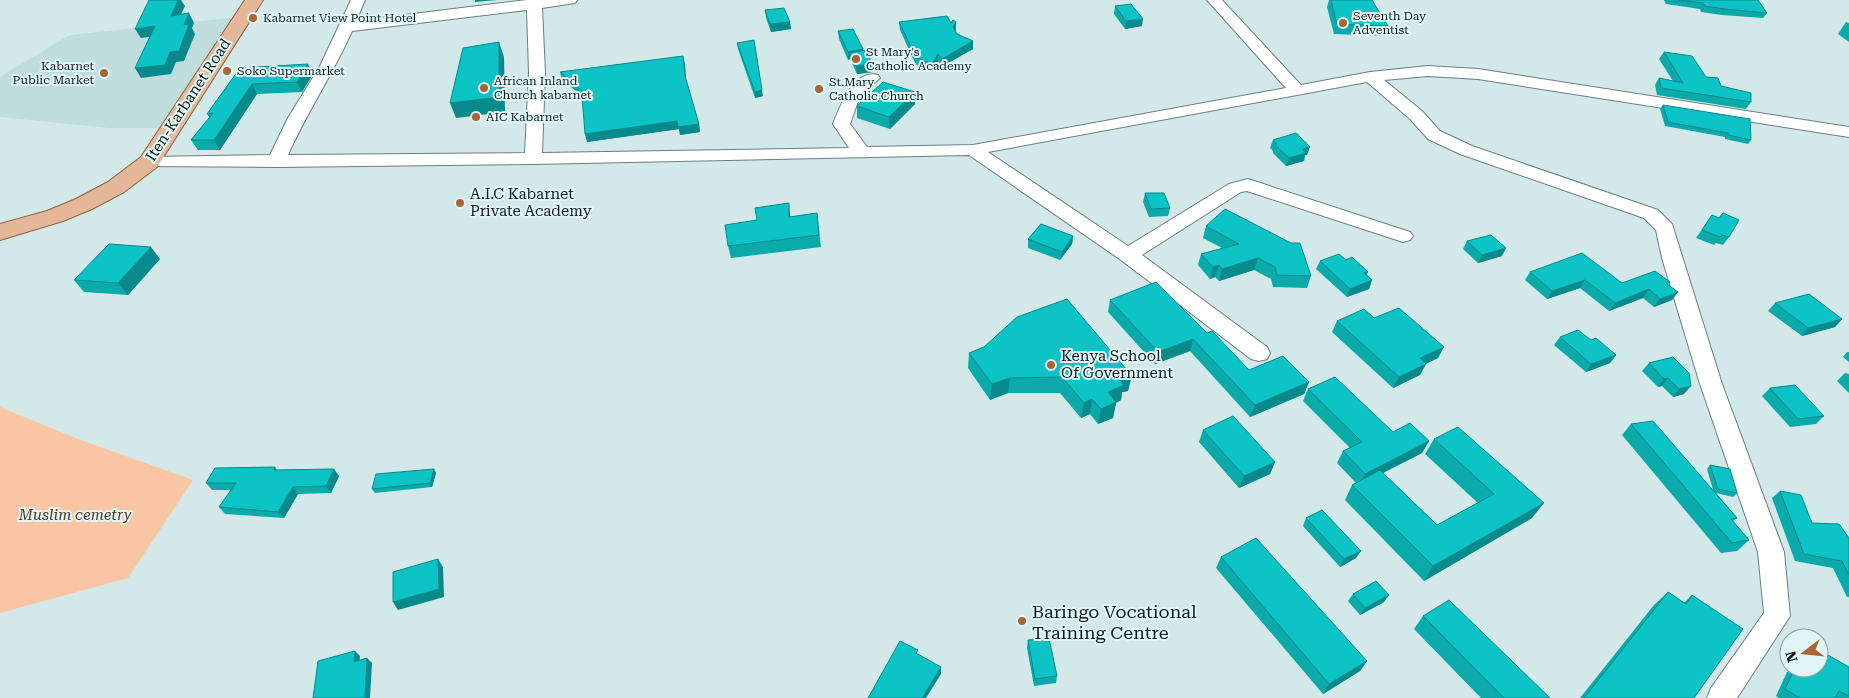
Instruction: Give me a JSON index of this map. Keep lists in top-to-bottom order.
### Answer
{
  "streets": {
    "main road": ["Iten-Karbanet Road"]
  },
  "parks": ["Muslim cemetry"],
  "places": [
    "Kabarnet View Point Hotel",
    "Seventh Day Adventist",
    "St Mary's Catholic Academy",
    "Soko Supermarket",
    "Kabarnet Public Market",
    "African Inland Church kabarnet",
    "St.Mary Catholic Church",
    "AIC Kabarnet",
    "A.I.C Kabarnet Private Academy",
    "Kenya School Of Government",
    "Baringo Vocational Training Centre"
  ],
  "north": "left"
}
